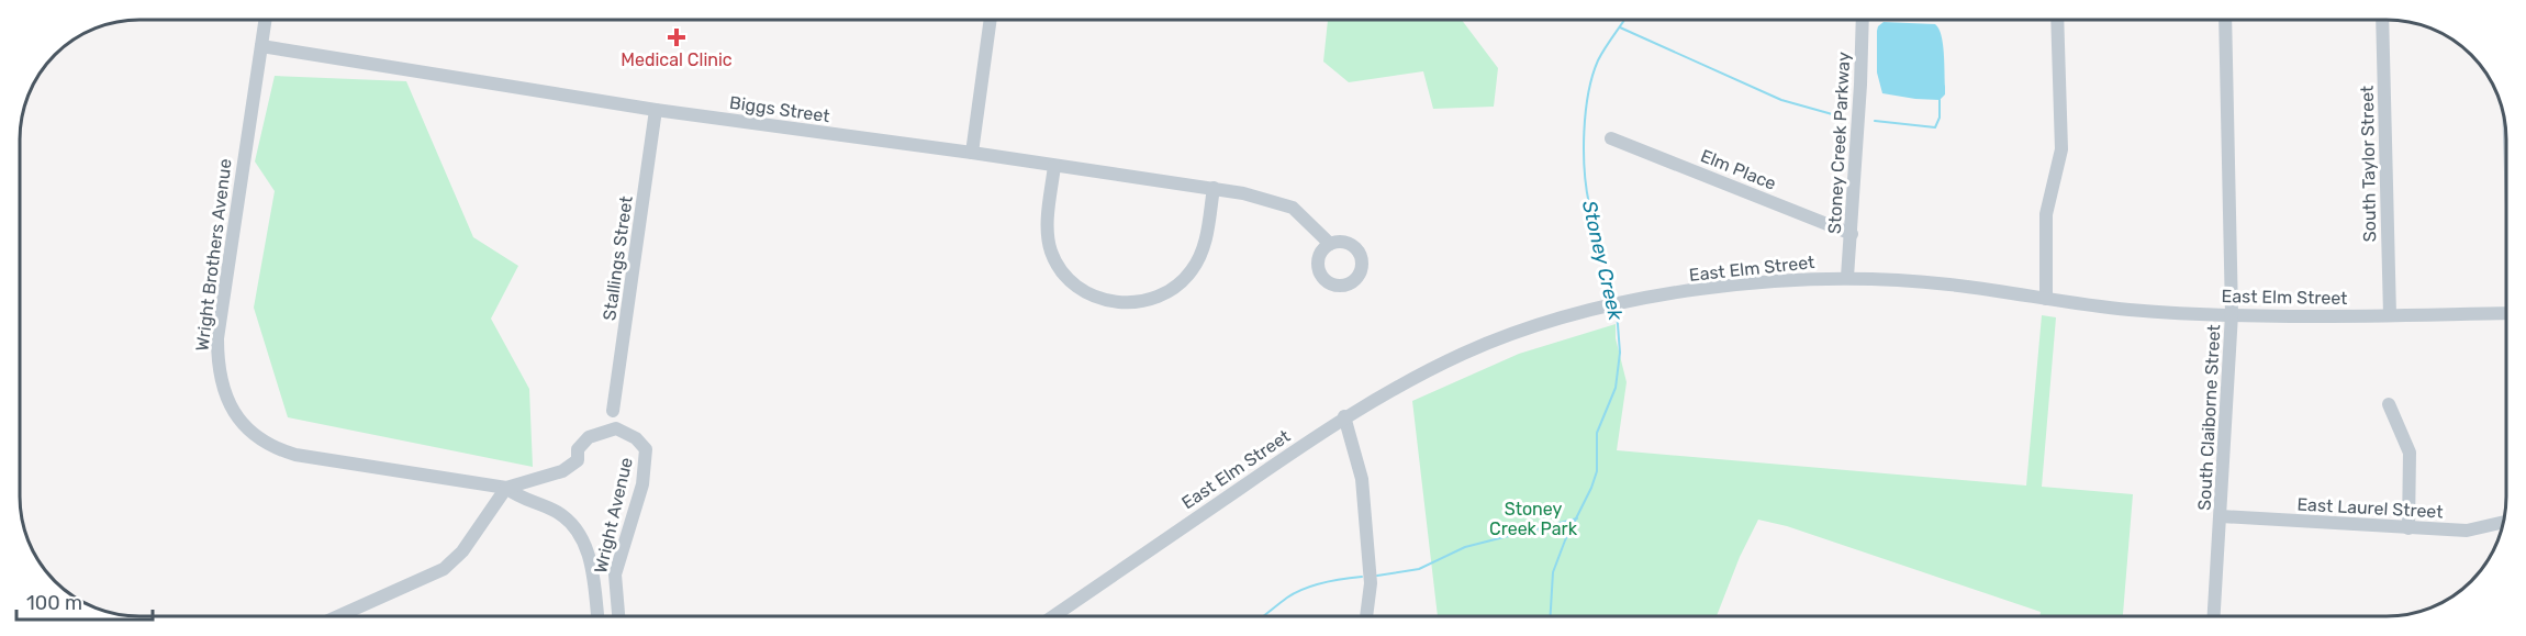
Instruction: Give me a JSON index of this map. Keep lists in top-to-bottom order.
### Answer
{
  "streets": {
    "street": [
      "Biggs Street",
      "Stoney Creek Parkway",
      "South Taylor Street",
      "Elm Place",
      "Wright Brothers Avenue",
      "Stallings Street",
      "East Elm Street",
      "South Claiborne Street",
      "East Laurel Street",
      "Wright Avenue"
    ]
  },
  "crossings": [
    ["Biggs Street", "Wright Brothers Avenue"],
    ["Biggs Street", "Stallings Street"],
    ["Stoney Creek Parkway", "Elm Place"],
    ["Stoney Creek Parkway", "East Elm Street"],
    ["South Taylor Street", "East Elm Street"],
    ["Wright Brothers Avenue", "Wright Avenue"],
    ["East Elm Street", "South Claiborne Street"],
    ["South Claiborne Street", "East Laurel Street"]
  ],
  "water": ["Stoney Creek"],
  "parks": ["Stoney Creek Park"],
  "places": {
    "health": ["Medical Clinic"]
  },
  "scale_bar": "100 m"
}
